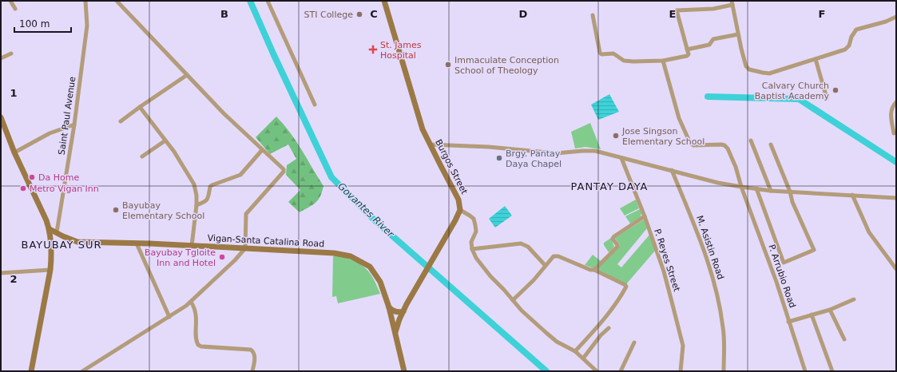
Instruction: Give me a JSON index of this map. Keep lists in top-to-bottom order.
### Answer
{
  "streets": {
    "main road": ["Burgos Street", "Vigan-Santa Catalina Road"],
    "street": [
      "Saint Paul Avenue",
      "M. Asistin Road",
      "P. Reyes Street",
      "P. Arrubio Road"
    ]
  },
  "crossings": [
    ["Saint Paul Avenue", "Vigan-Santa Catalina Road"]
  ],
  "districts": ["PANTAY DAYA", "BAYUBAY SUR"],
  "water": ["Govantes River"],
  "places": {
    "other": [
      "STI College",
      "Immaculate Conception School of Theology",
      "Calvary Church Baptist Academy",
      "Jose Singson Elementary School",
      "Brgy. Pantay Daya Chapel",
      "Da Home",
      "Metro Vigan Inn",
      "Bayubay Elementary School",
      "Bayubay Tgloite Inn and Hotel"
    ],
    "health": ["St. James Hospital"]
  },
  "scale_bar": "100 m",
  "grid": {
    "columns": [
      "B",
      "C",
      "D",
      "E",
      "F"
    ],
    "rows": ["1", "2"]
  }
}
